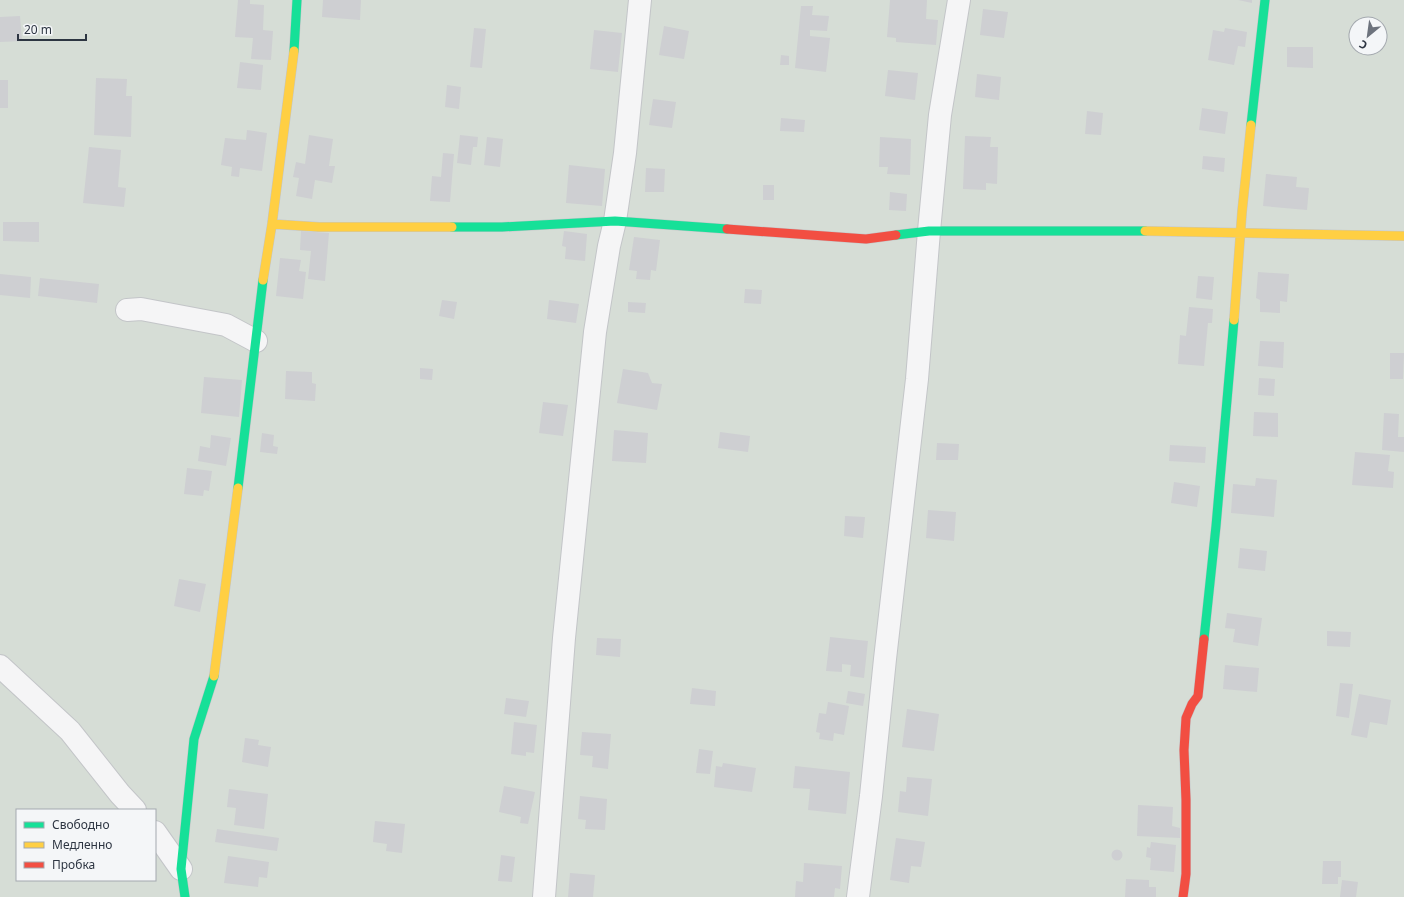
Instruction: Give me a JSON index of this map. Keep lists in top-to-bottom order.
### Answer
{
  "legend": ["Свободно", "Медленно", "Пробка"],
  "scale_bar": "20 m",
  "north": "bottom left"
}
